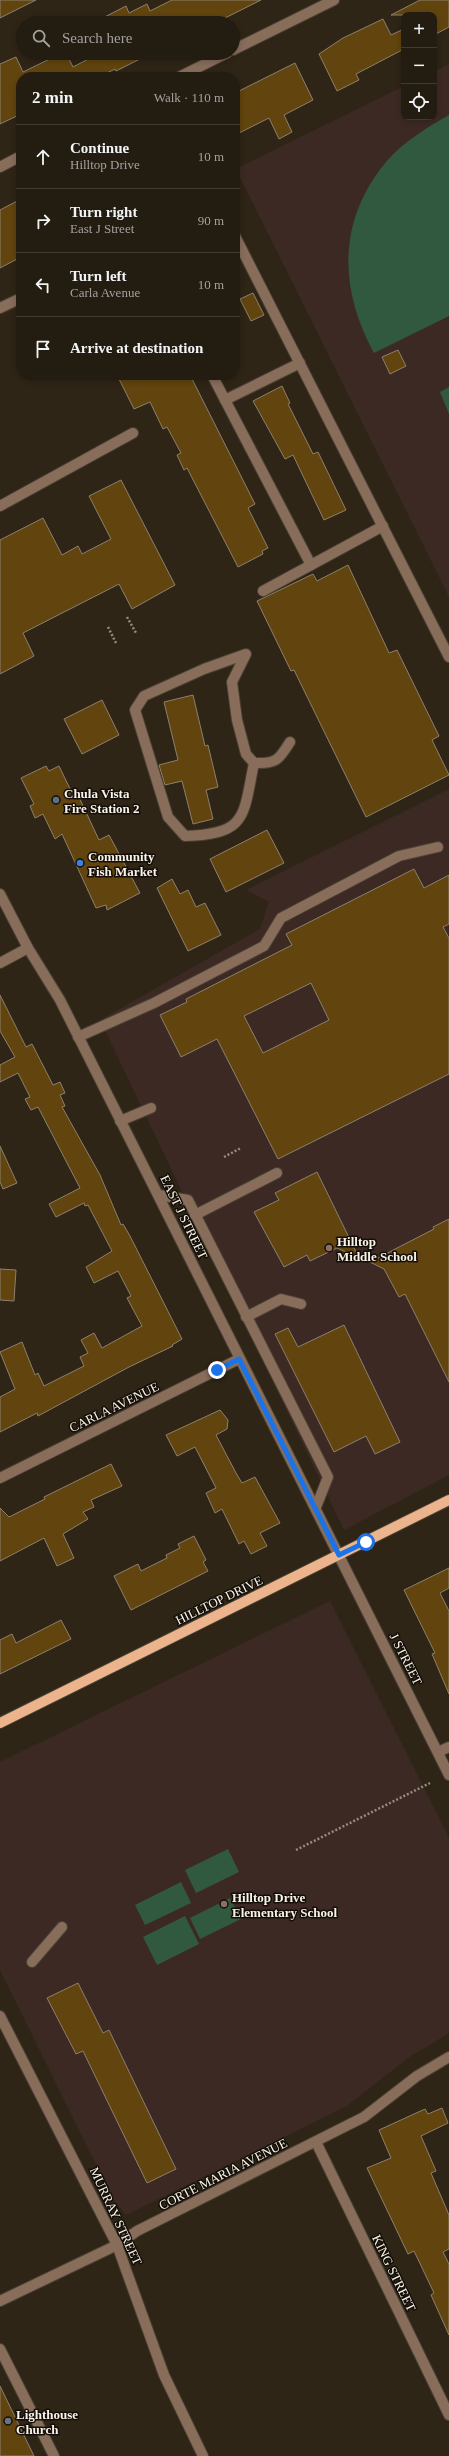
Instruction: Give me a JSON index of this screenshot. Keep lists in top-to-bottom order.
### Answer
{
  "streets": {
    "main road": ["HILLTOP DRIVE"],
    "street": [
      "EAST J STREET",
      "CARLA AVENUE",
      "J STREET",
      "CORTE MARIA AVENUE",
      "MURRAY STREET",
      "KING STREET"
    ]
  },
  "crossings": [
    ["EAST J STREET", "CARLA AVENUE"],
    ["EAST J STREET", "HILLTOP DRIVE"],
    ["EAST J STREET", "J STREET"],
    ["HILLTOP DRIVE", "J STREET"],
    ["CORTE MARIA AVENUE", "MURRAY STREET"],
    ["CORTE MARIA AVENUE", "KING STREET"]
  ],
  "places": [
    "Chula Vista Fire Station 2",
    "Community Fish Market",
    "Hilltop Middle School",
    "Hilltop Drive Elementary School",
    "Lighthouse Church"
  ],
  "page": {
    "map_buttons": ["+", "−"],
    "search": "Search here",
    "heading": ["2 min", "Walk · 110 m"],
    "list": [
      ["Continue", "Hilltop Drive", "10 m"],
      ["Turn right", "East J Street", "90 m"],
      ["Turn left", "Carla Avenue", "10 m"],
      "Arrive at destination"
    ]
  }
}
